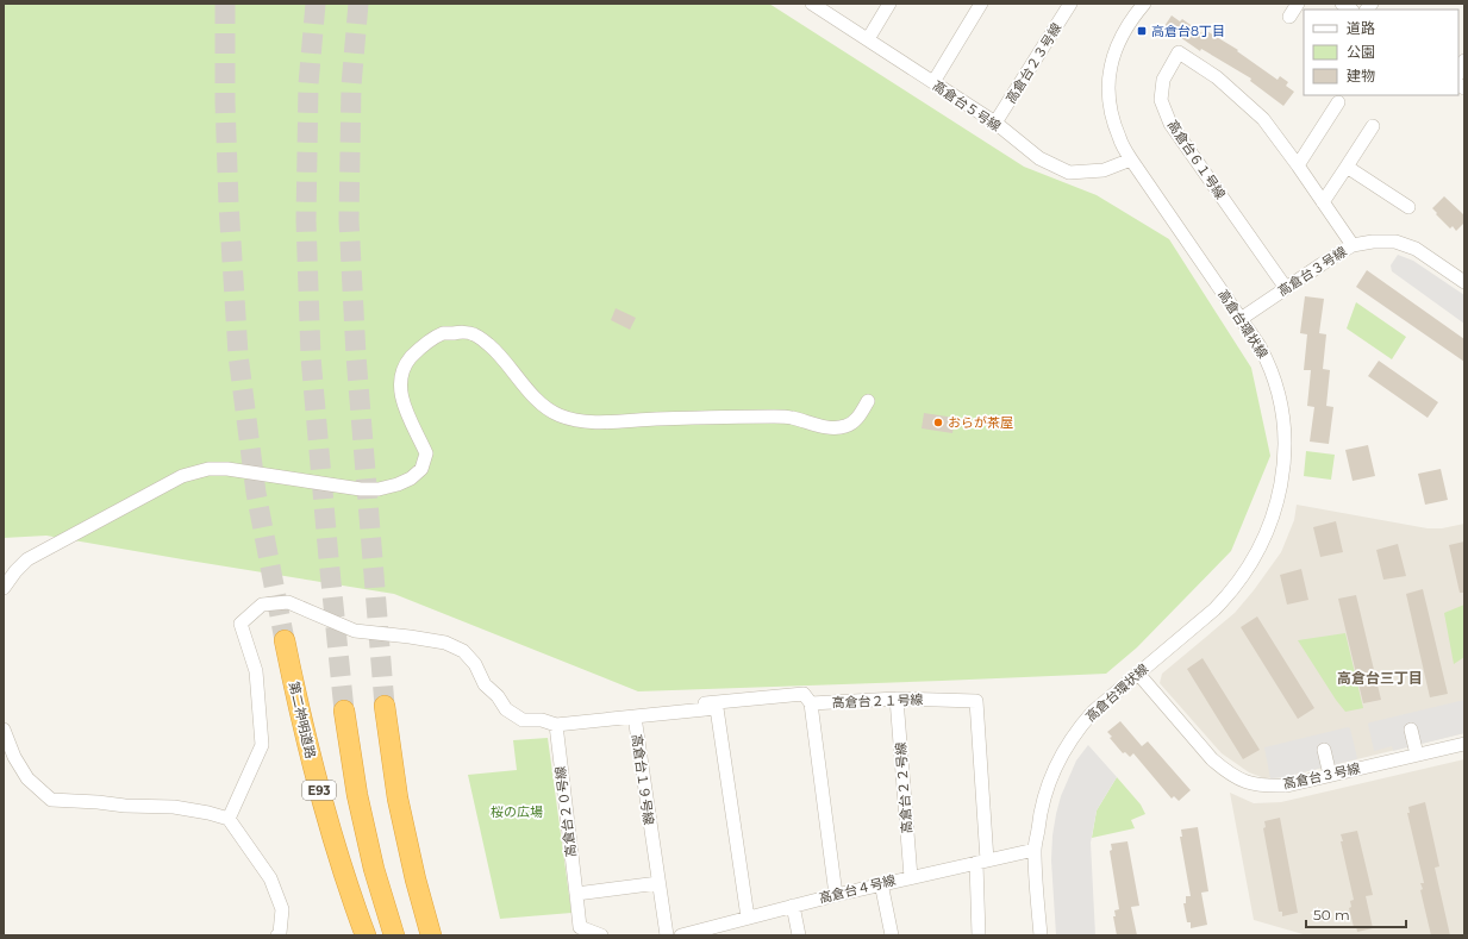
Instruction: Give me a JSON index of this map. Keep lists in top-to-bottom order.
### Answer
{
  "streets": {
    "highway": ["第二神明道路", "E93"],
    "street": [
      "高倉台２３号線",
      "高倉台５号線",
      "高倉台６１号線",
      "高倉台３号線",
      "高倉台環状線",
      "高倉台２１号線",
      "高倉台１９号線",
      "高倉台２２号線",
      "高倉台２０号線",
      "高倉台４号線"
    ]
  },
  "crossings": [
    ["高倉台２３号線", "高倉台５号線"],
    ["高倉台５号線", "高倉台環状線"],
    ["高倉台６１号線", "高倉台３号線"],
    ["高倉台３号線", "高倉台環状線"],
    ["高倉台環状線", "高倉台４号線"],
    ["高倉台２１号線", "高倉台２２号線"],
    ["高倉台２１号線", "高倉台４号線"],
    ["高倉台１９号線", "高倉台４号線"],
    ["高倉台２２号線", "高倉台４号線"]
  ],
  "districts": ["高倉台三丁目"],
  "parks": ["桜の広場"],
  "places": {
    "transit": ["高倉台8丁目"],
    "other": ["おらが茶屋"]
  },
  "legend": ["道路", "公園", "建物"],
  "scale_bar": "50 m"
}
